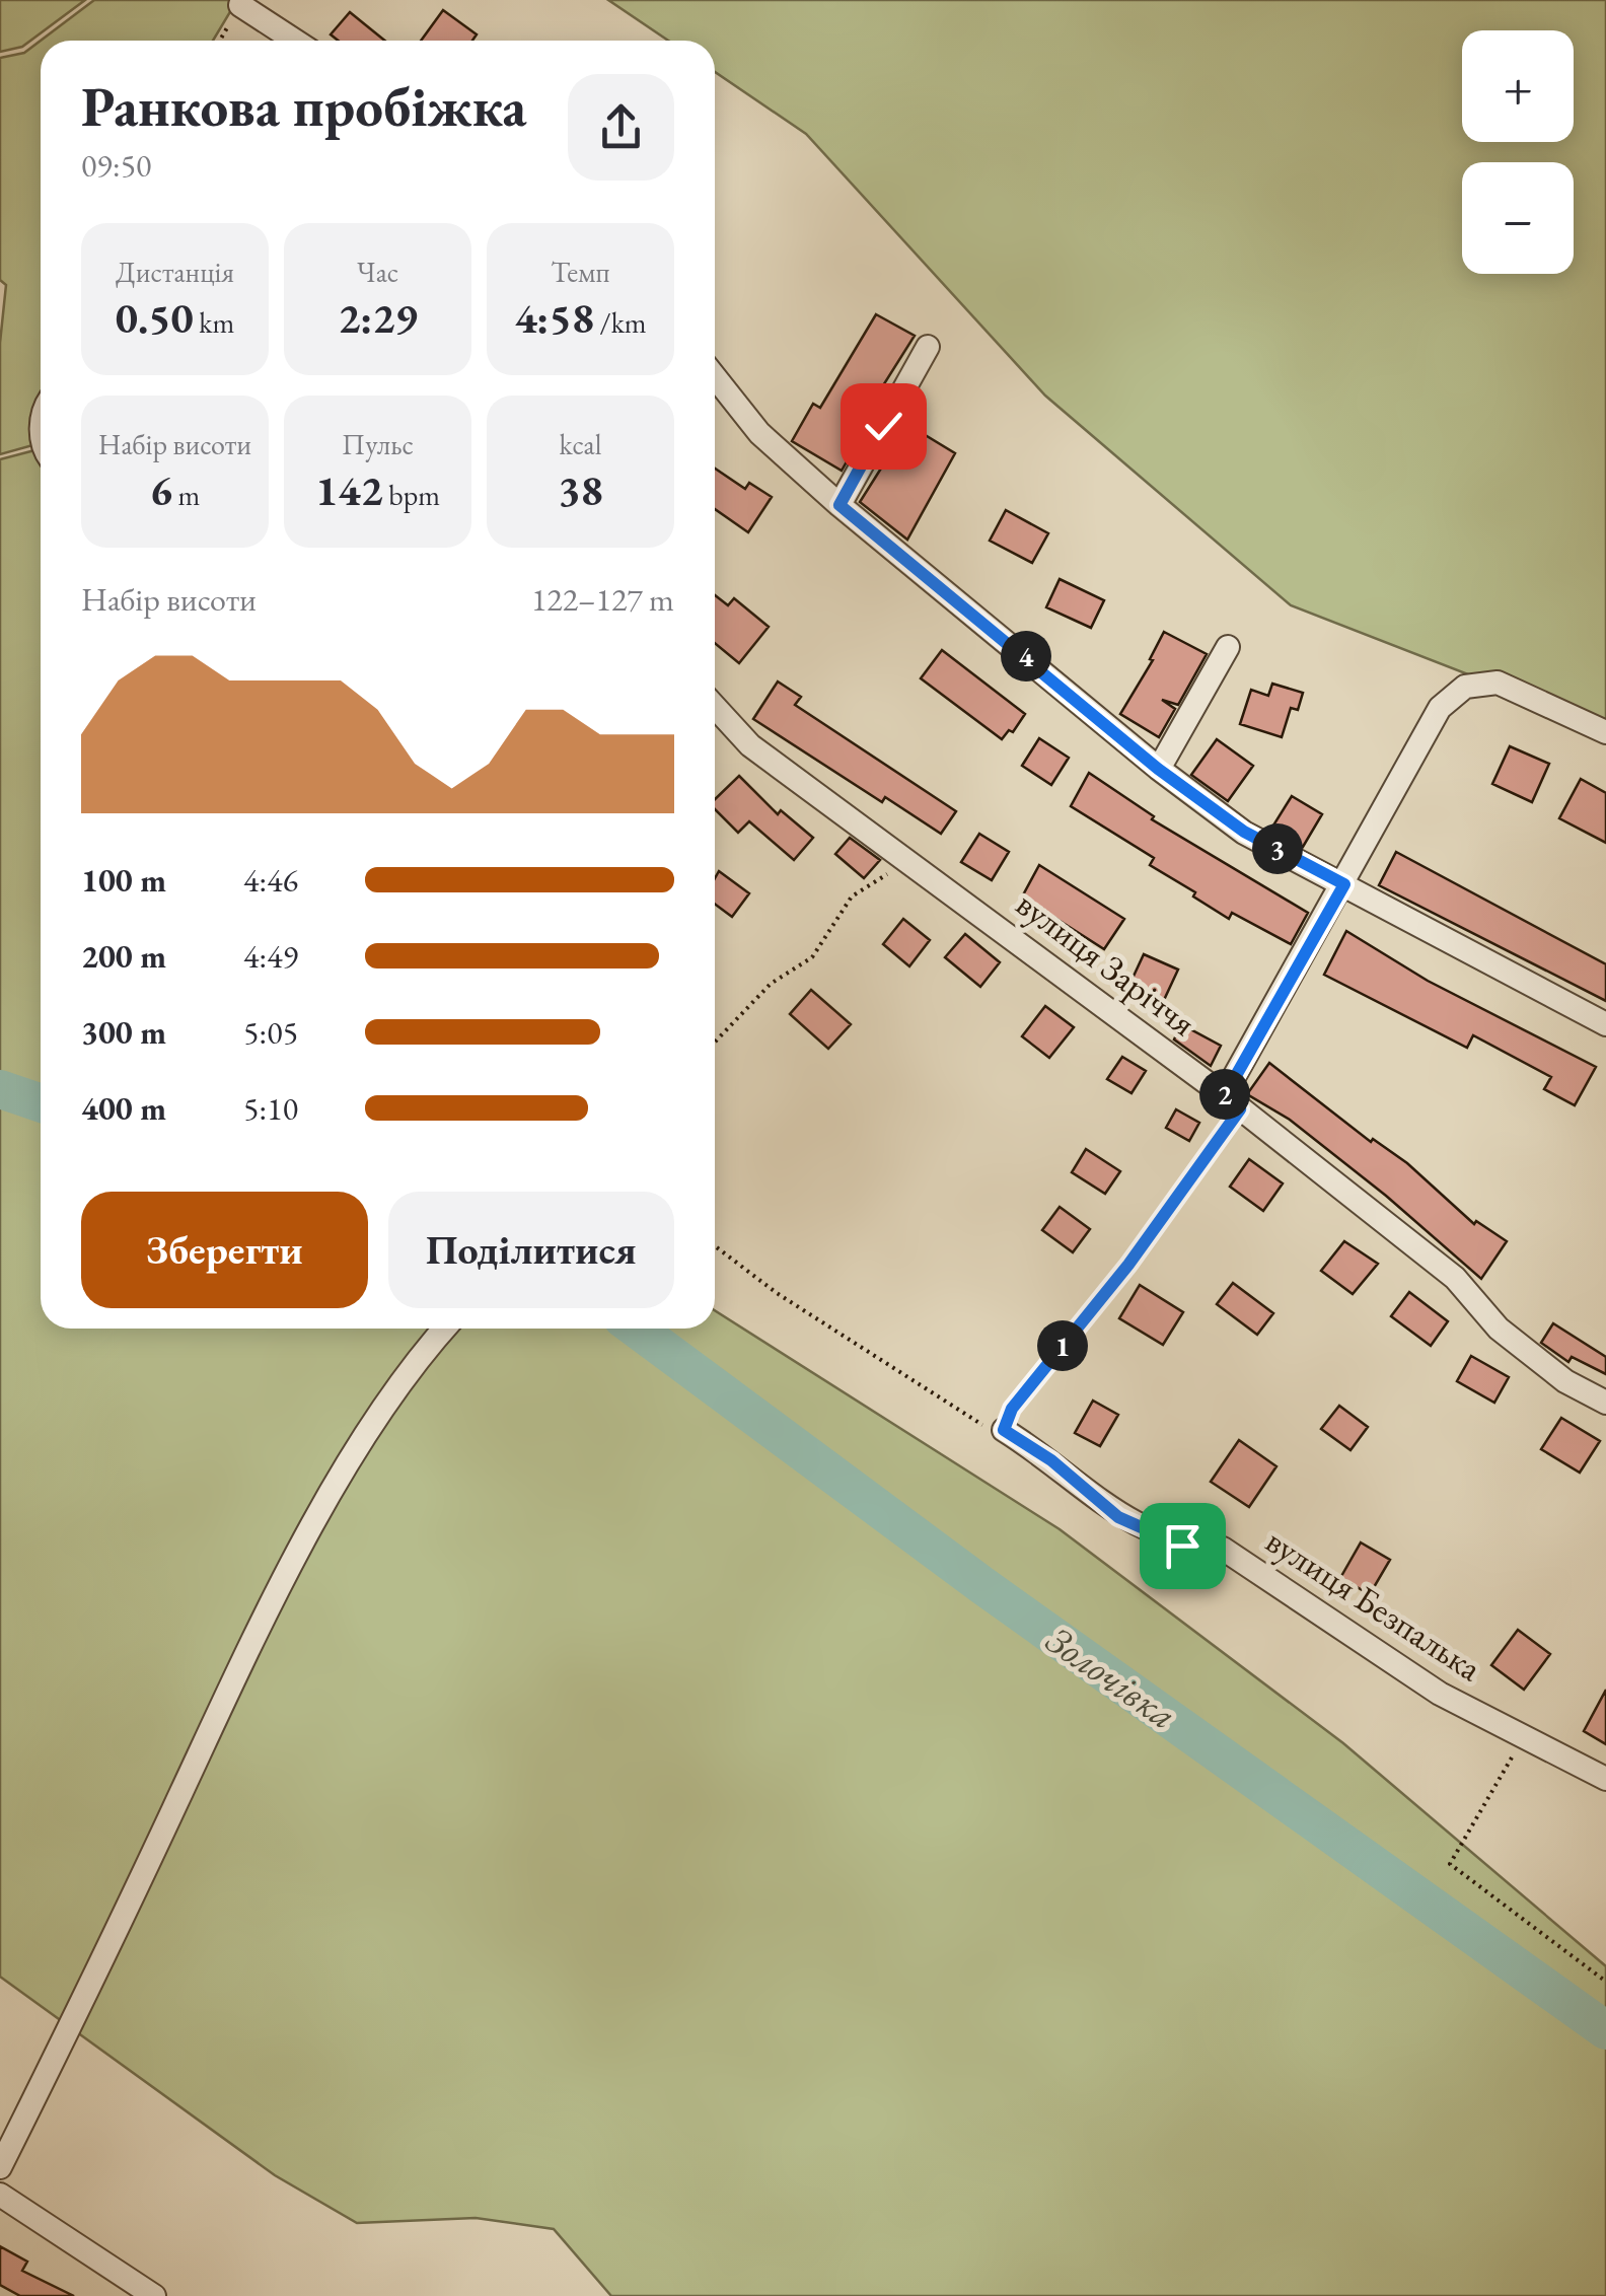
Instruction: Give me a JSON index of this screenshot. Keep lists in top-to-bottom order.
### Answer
{
  "streets": {
    "street": ["вулиця Заріччя", "вулиця Безпалька"]
  },
  "water": ["Золочівка"],
  "page": {
    "map_buttons": ["+", "−"],
    "heading": ["Ранкова пробіжка", "09:50"],
    "stats": [
      ["Дистанція", "0.50 km"],
      ["Час", "2:29"],
      ["Темп", "4:58 /km"],
      ["Набір висоти", "6 m"],
      ["Пульс", "142 bpm"],
      ["kcal", "38"]
    ],
    "chart": ["Набір висоти", "122–127 m"],
    "pins": [
      "4",
      "3",
      "2",
      "1"
    ],
    "list": [
      {
        "name": "100 m",
        "note": "4:46"
      },
      {
        "name": "200 m",
        "note": "4:49"
      },
      {
        "name": "300 m",
        "note": "5:05"
      },
      {
        "name": "400 m",
        "note": "5:10"
      }
    ],
    "buttons": ["Зберегти", "Поділитися"]
  }
}
